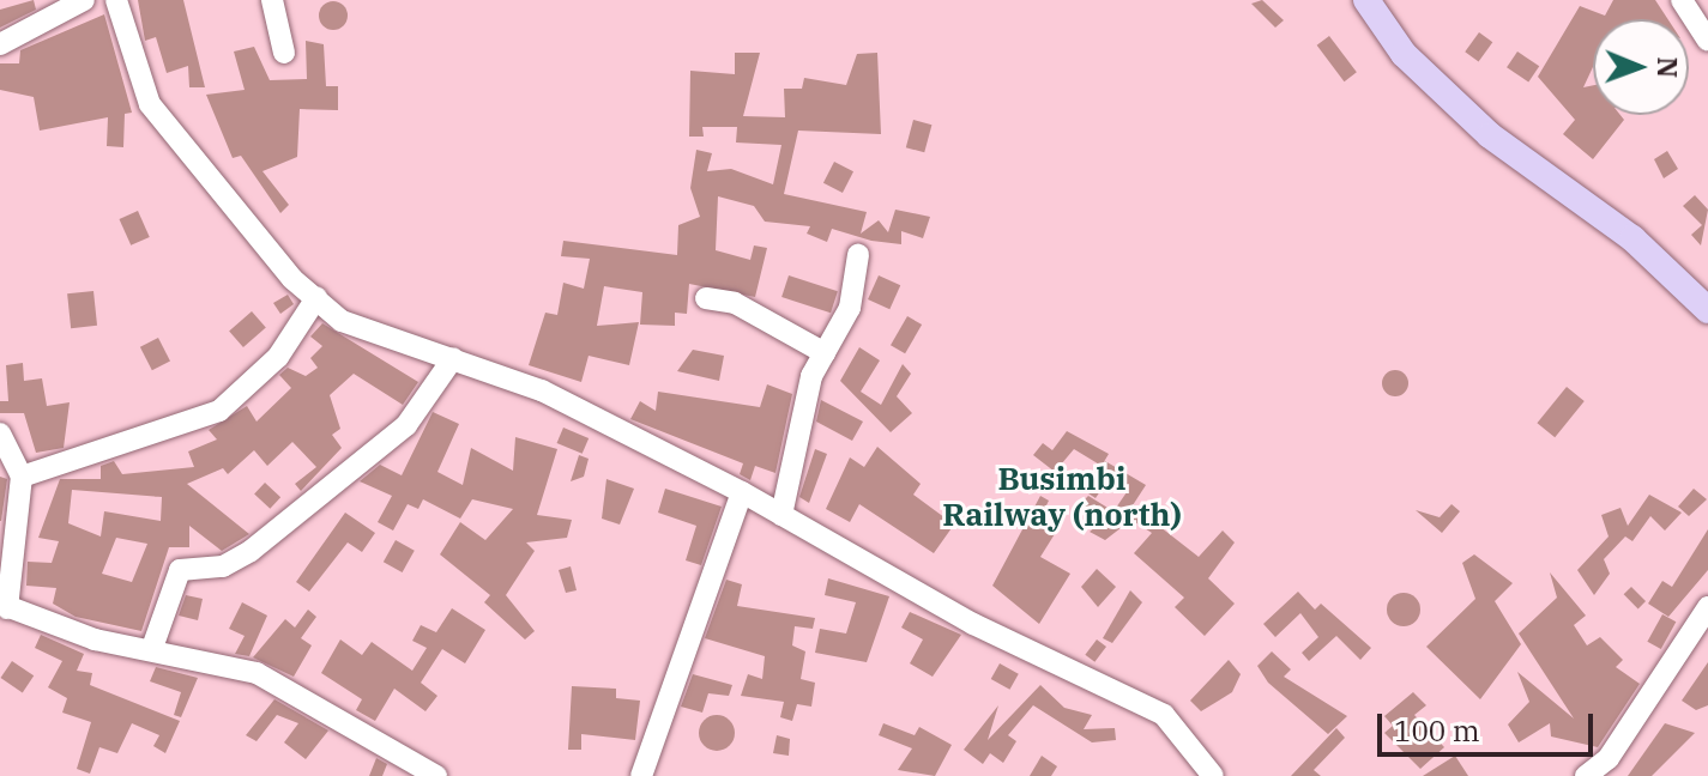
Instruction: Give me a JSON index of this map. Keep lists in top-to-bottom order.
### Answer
{
  "districts": ["Busimbi Railway (north)"],
  "scale_bar": "100 m",
  "north": "right"
}
